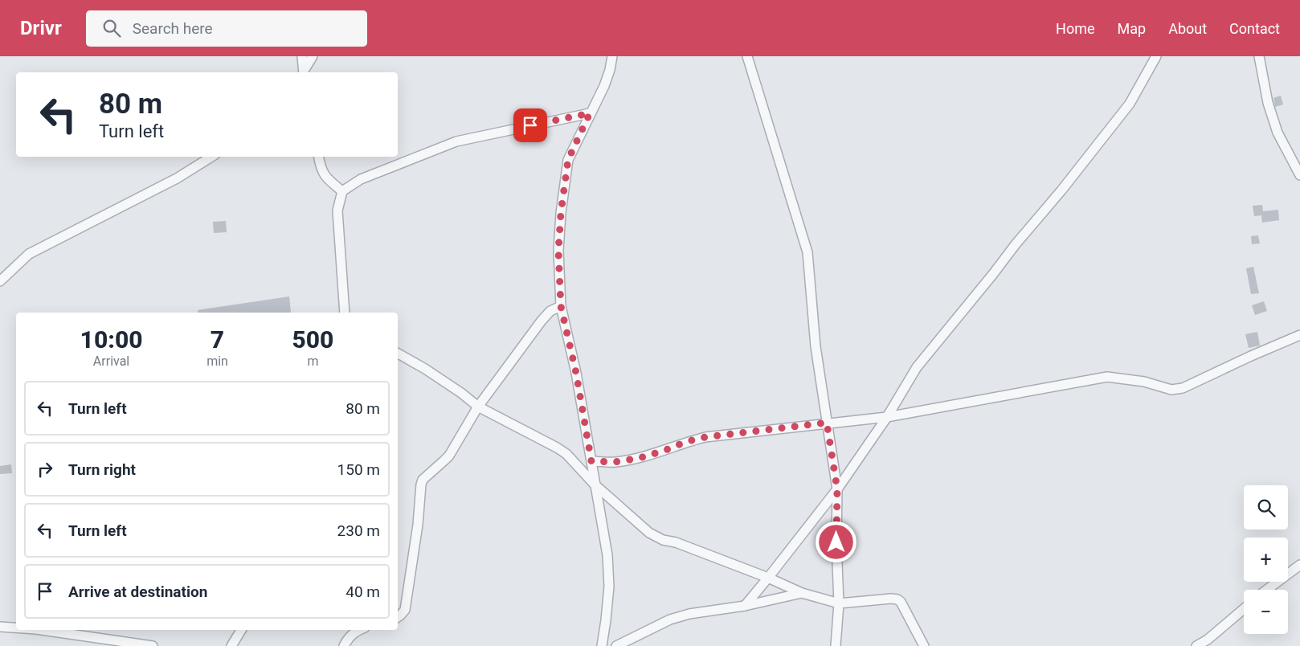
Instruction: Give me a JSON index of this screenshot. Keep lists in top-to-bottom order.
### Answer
{
  "page": {
    "header": "Drivr",
    "search": "Search here",
    "nav": [
      "Home",
      "Map",
      "About",
      "Contact"
    ],
    "turn": ["80 m", "Turn left"],
    "eta": [
      "10:00",
      "Arrival",
      "7",
      "min",
      "500",
      "m"
    ],
    "list": [
      {
        "name": "Turn left",
        "value": "80 m"
      },
      {
        "name": "Turn right",
        "value": "150 m"
      },
      {
        "name": "Turn left",
        "value": "230 m"
      },
      {
        "name": "Arrive at destination",
        "value": "40 m"
      }
    ],
    "map_buttons": ["+", "−"]
  }
}
